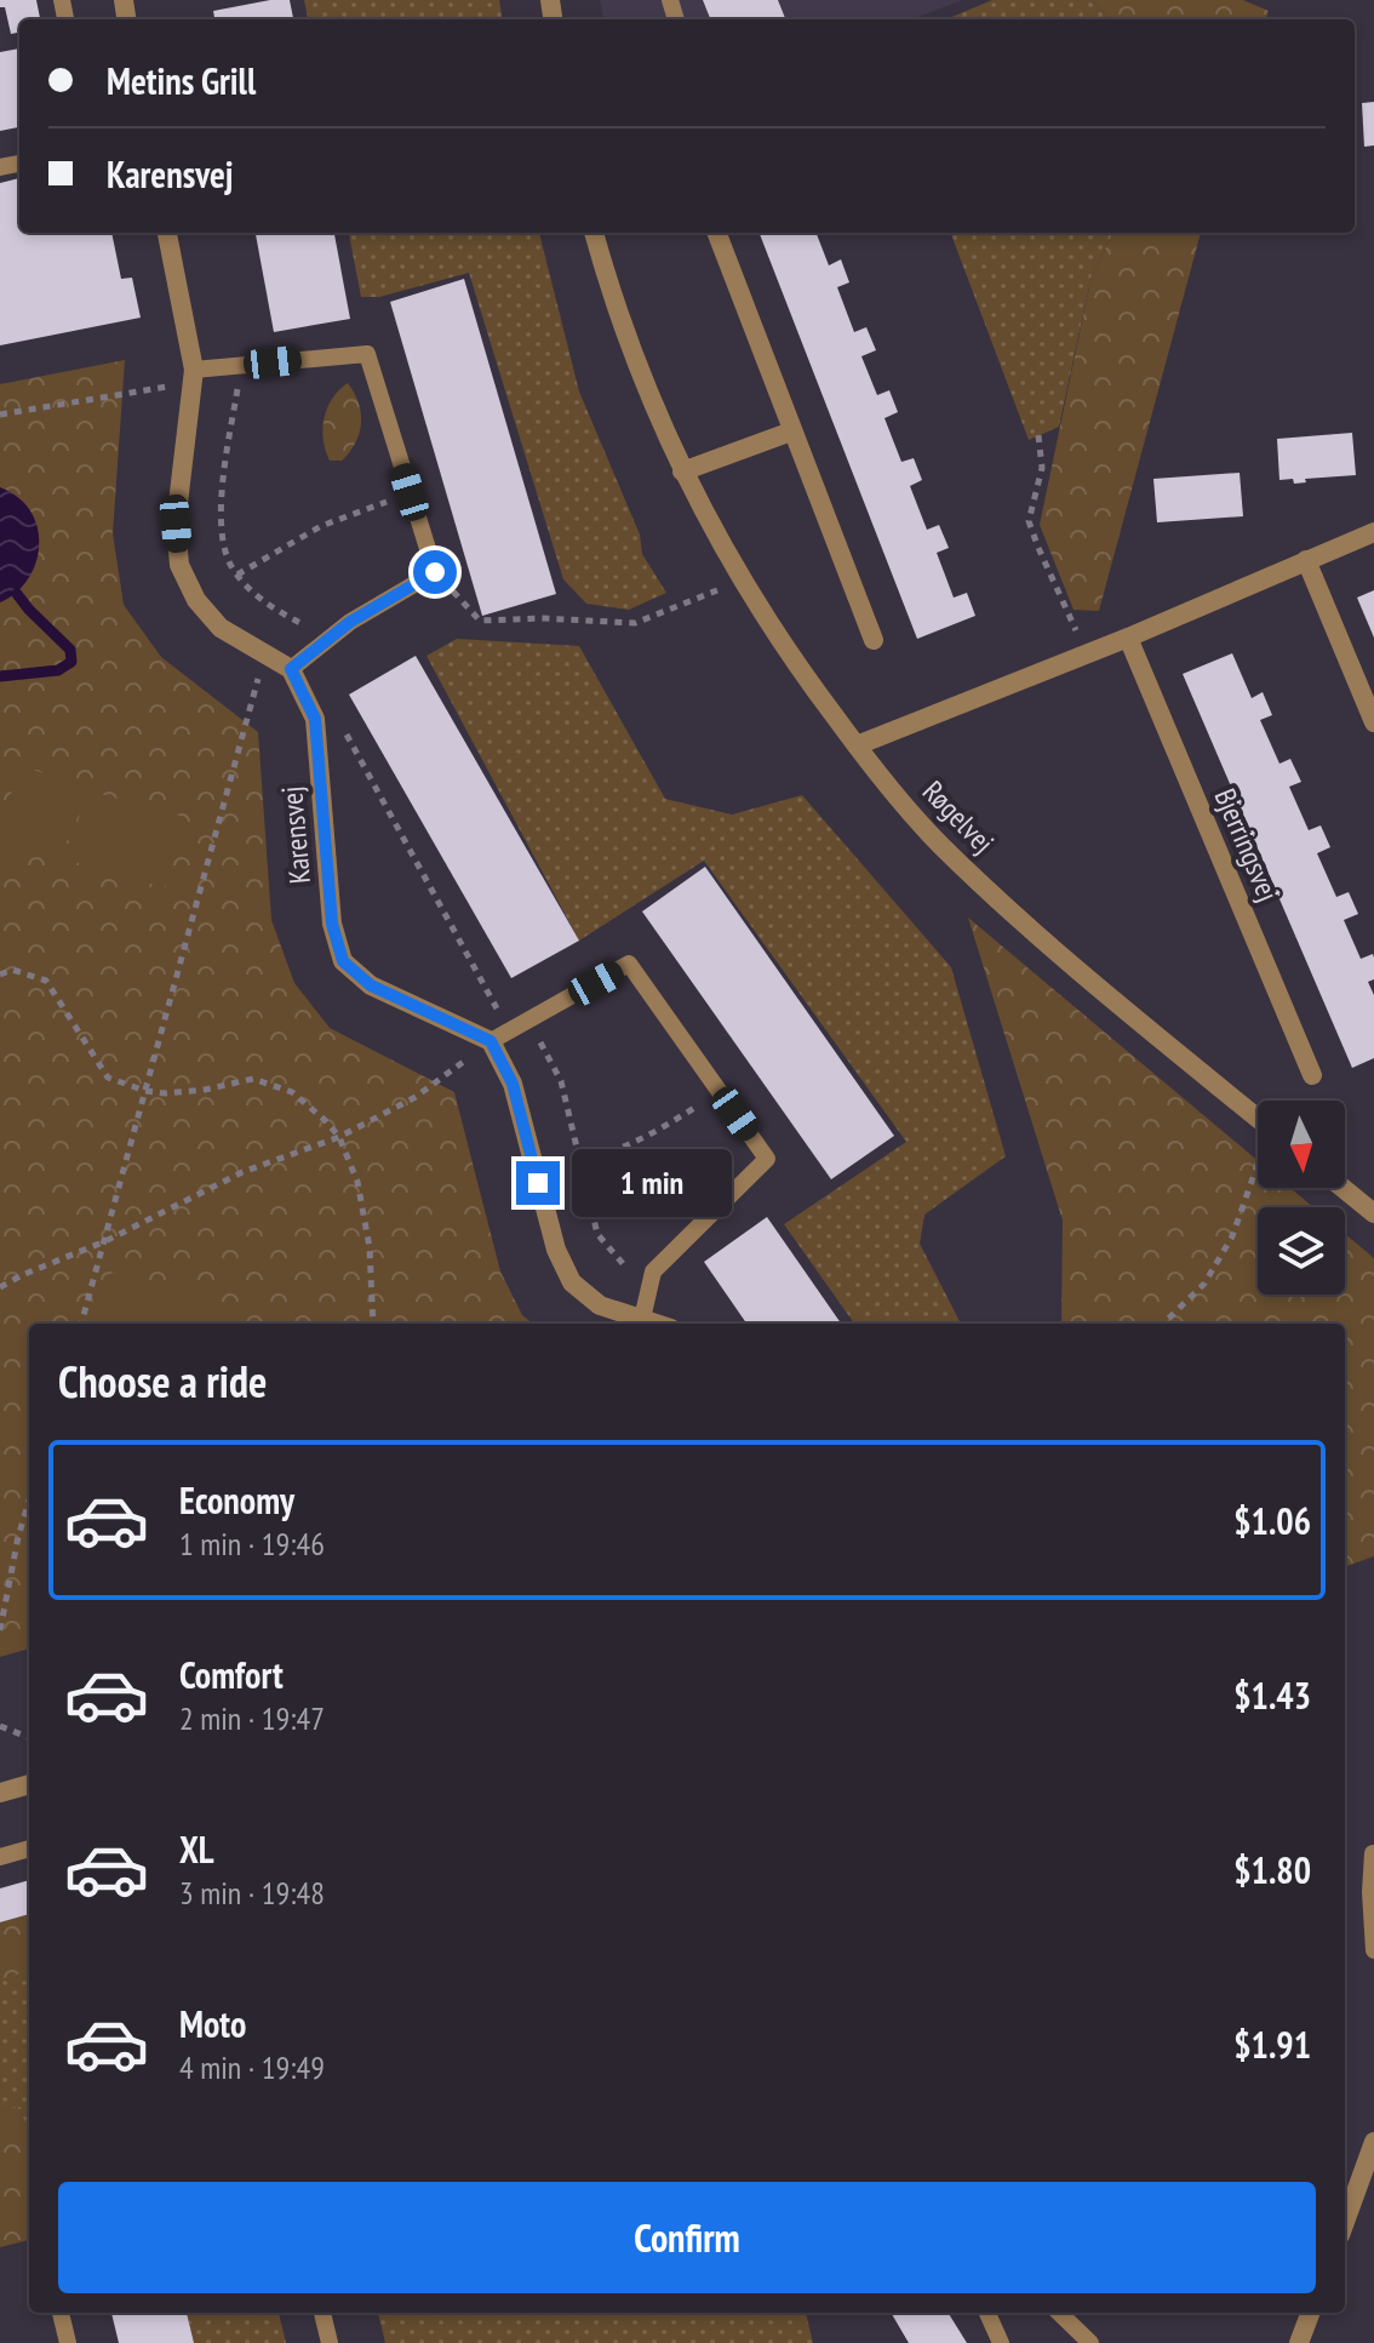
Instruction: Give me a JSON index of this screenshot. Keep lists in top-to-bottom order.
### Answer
{
  "streets": {
    "street": ["Røgelvej", "Karensvej", "Bjerringsvej"]
  },
  "north": "bottom",
  "page": {
    "banner": ["Metins Grill", "Karensvej"],
    "bubble": "1 min",
    "heading": "Choose a ride",
    "list": [
      {
        "name": "Economy",
        "note": "1 min · 19:46",
        "value": "$1.06"
      },
      {
        "name": "Comfort",
        "note": "2 min · 19:47",
        "value": "$1.43"
      },
      {
        "name": "XL",
        "note": "3 min · 19:48",
        "value": "$1.80"
      },
      {
        "name": "Moto",
        "note": "4 min · 19:49",
        "value": "$1.91"
      }
    ],
    "buttons": "Confirm"
  }
}
